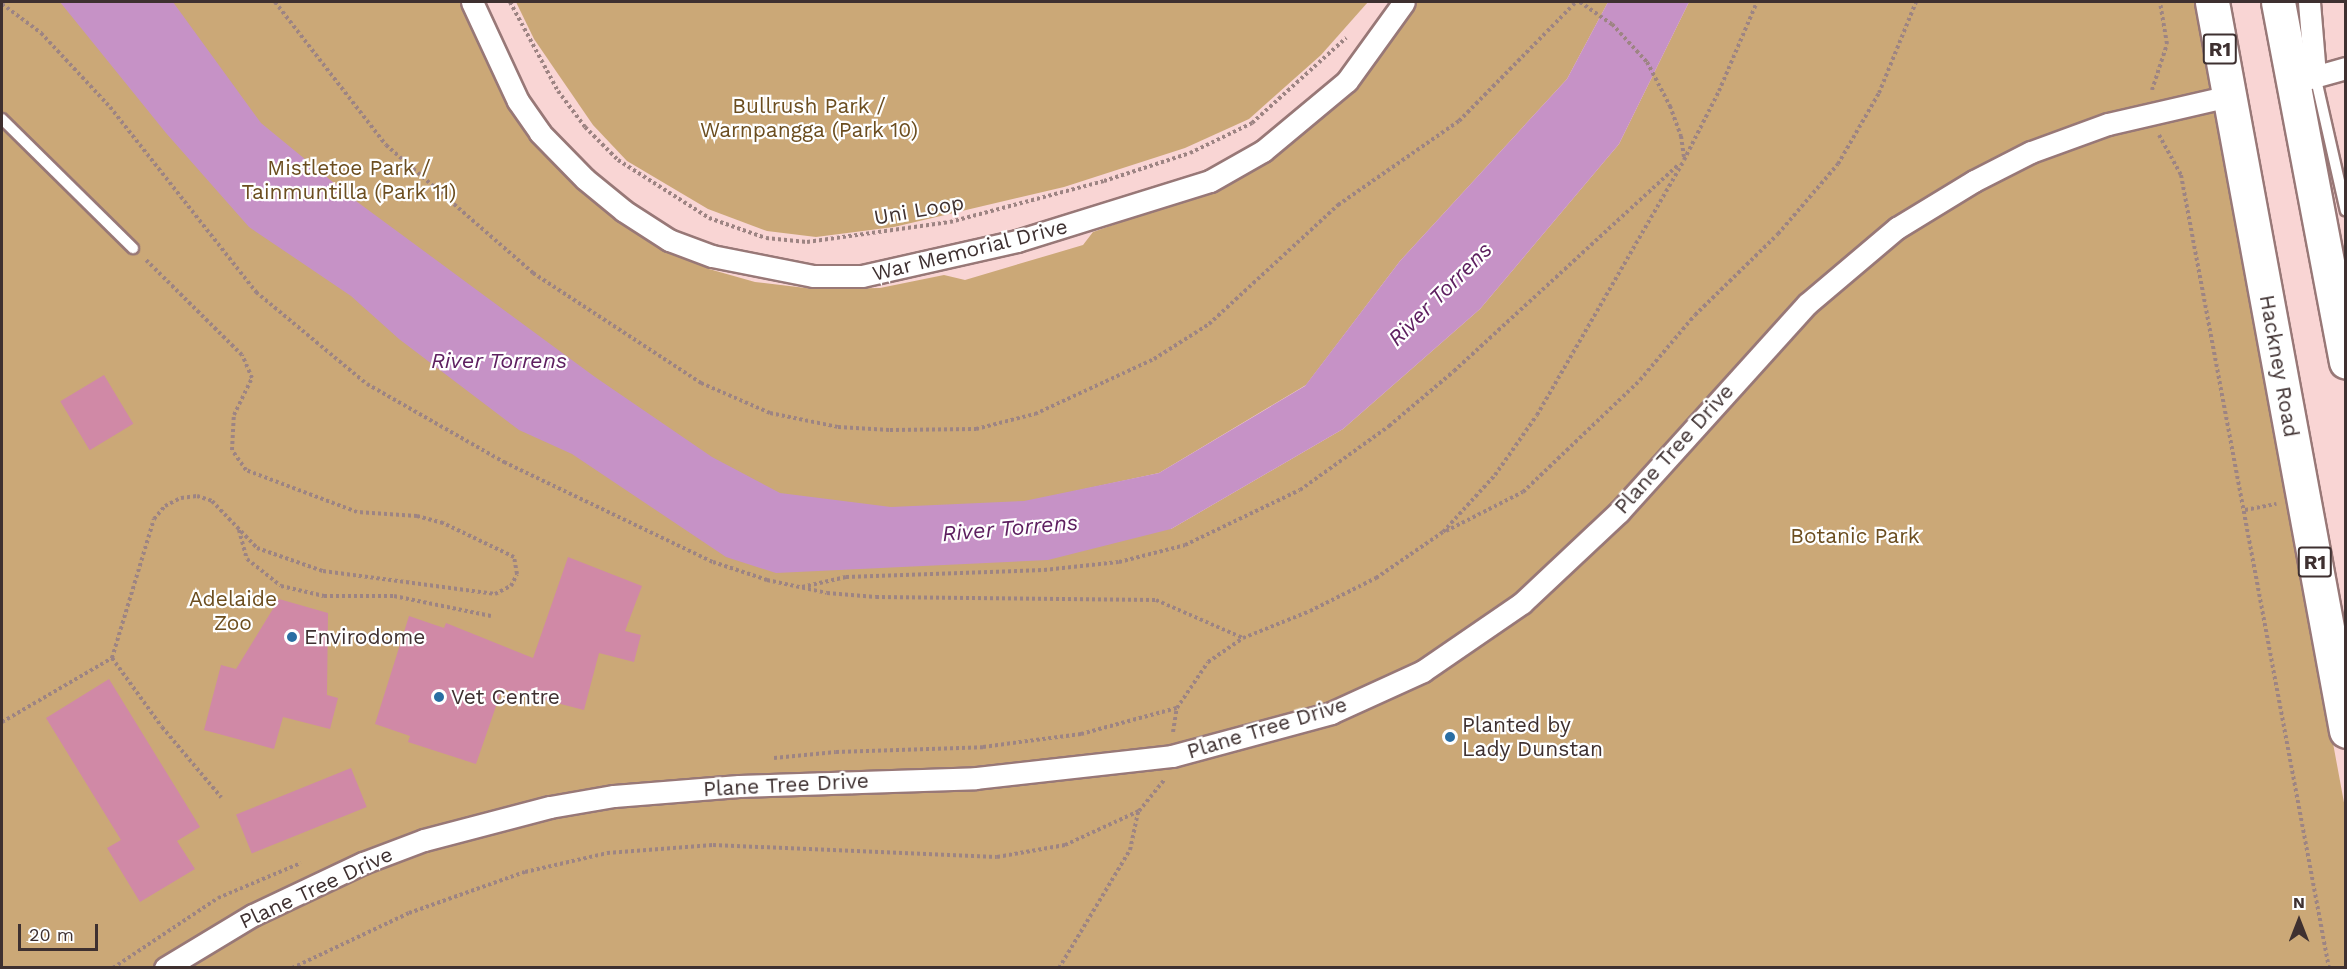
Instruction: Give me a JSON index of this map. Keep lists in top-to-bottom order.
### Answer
{
  "streets": {
    "highway": ["R1", "Hackney Road"],
    "street": ["War Memorial Drive", "Plane Tree Drive"],
    "path": ["Uni Loop"]
  },
  "crossings": [
    ["Hackney Road", "Plane Tree Drive"]
  ],
  "water": ["River Torrens"],
  "parks": [
    "Bullrush Park / Warnpangga (Park 10)",
    "Mistletoe Park / Tainmuntilla (Park 11)",
    "Botanic Park",
    "Adelaide Zoo"
  ],
  "places": ["Envirodome", "Vet Centre", "Planted by Lady Dunstan"],
  "scale_bar": "20 m",
  "north": "top"
}
